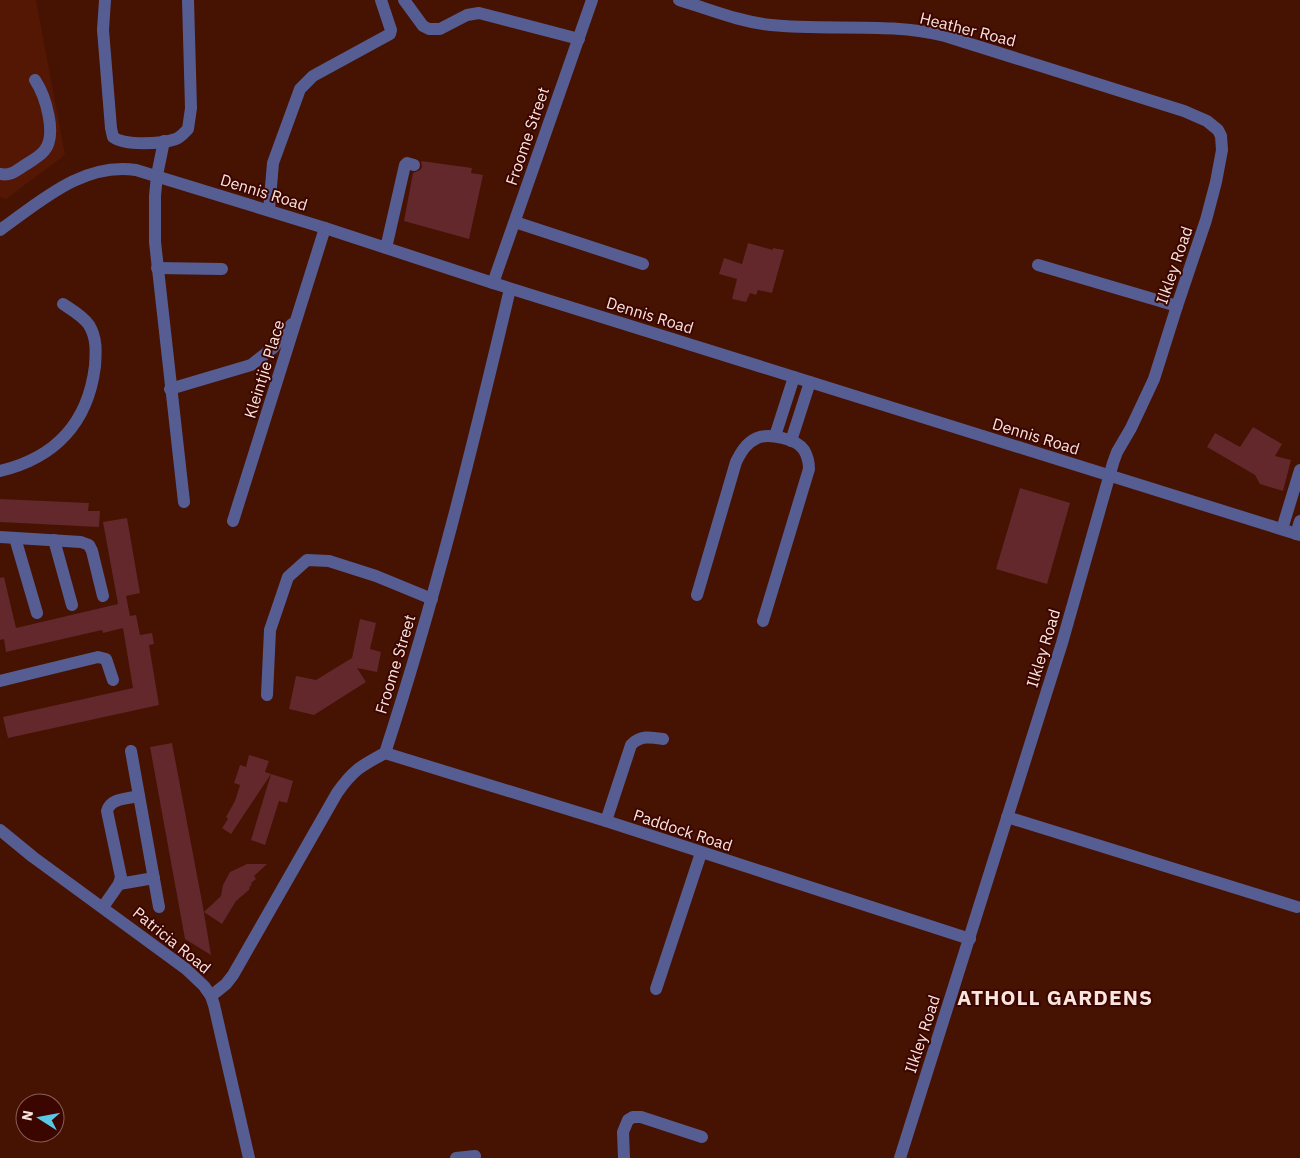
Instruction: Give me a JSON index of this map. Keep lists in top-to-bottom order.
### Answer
{
  "streets": {
    "street": [
      "Heather Road",
      "Froome Street",
      "Dennis Road",
      "Ilkley Road",
      "Kleintjie Place",
      "Paddock Road",
      "Patricia Road"
    ]
  },
  "crossings": [
    ["Heather Road", "Ilkley Road"],
    ["Froome Street", "Dennis Road"],
    ["Froome Street", "Paddock Road"],
    ["Dennis Road", "Ilkley Road"],
    ["Dennis Road", "Kleintjie Place"],
    ["Ilkley Road", "Paddock Road"]
  ],
  "districts": ["ATHOLL GARDENS"],
  "north": "left"
}
